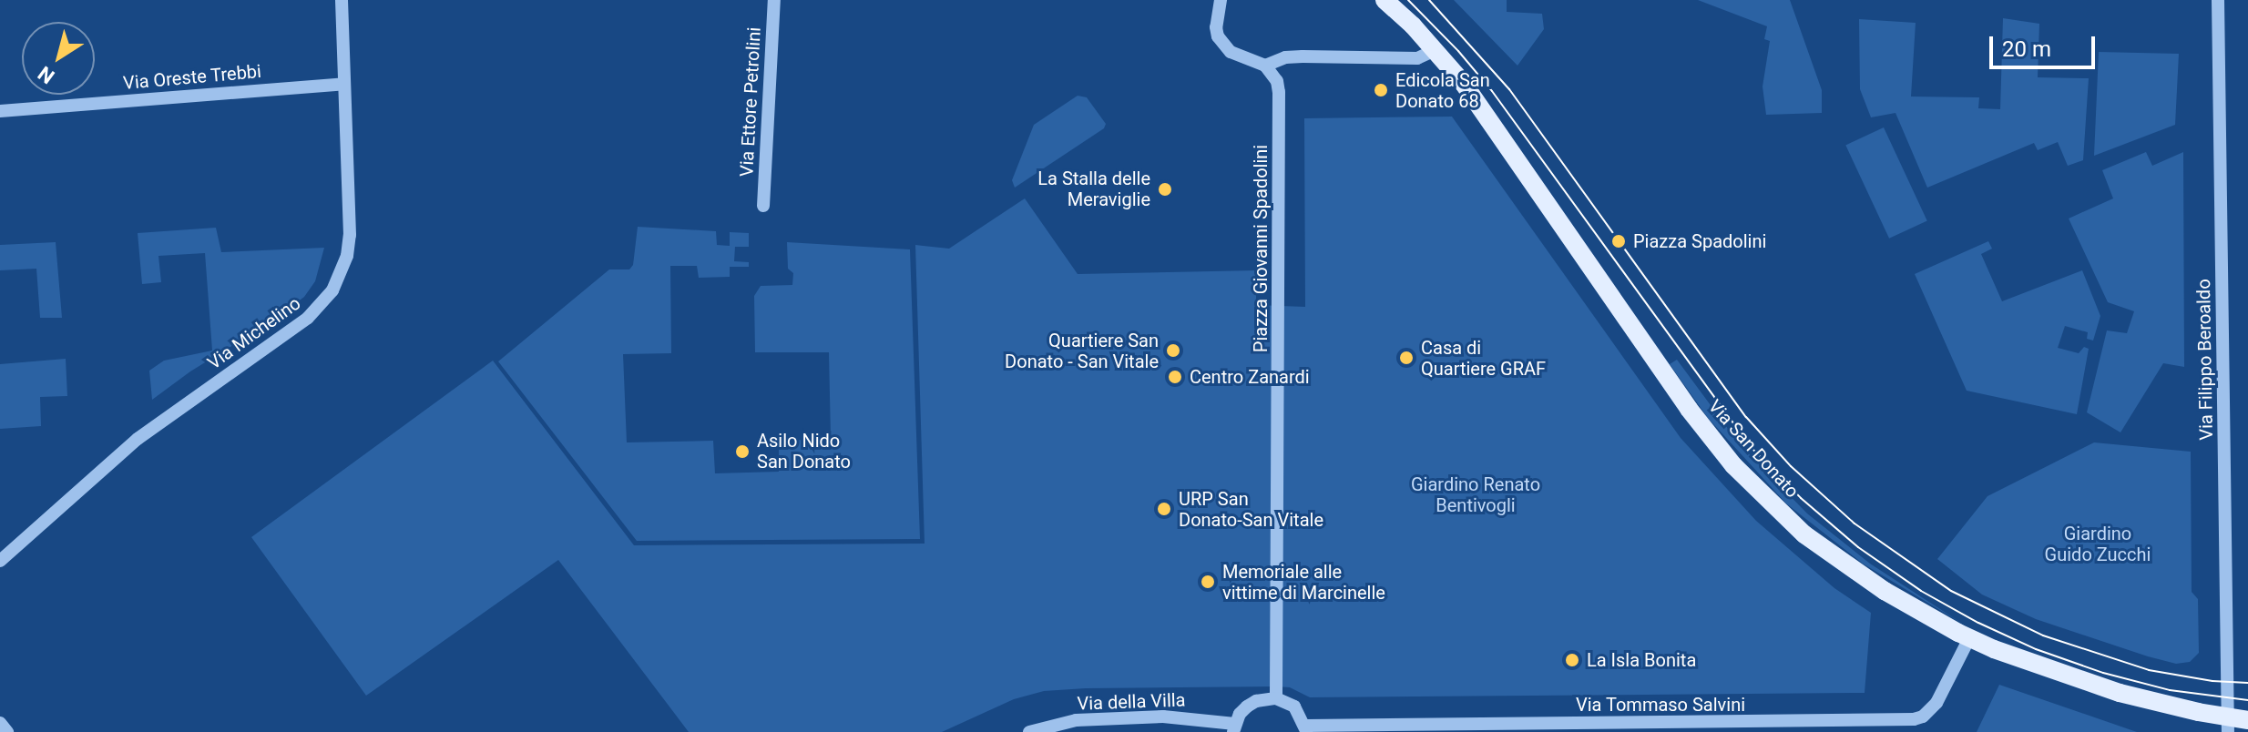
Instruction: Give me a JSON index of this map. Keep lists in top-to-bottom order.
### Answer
{
  "streets": {
    "main road": ["Via San Donato"],
    "street": [
      "Via Oreste Trebbi",
      "Via Ettore Petrolini",
      "Piazza Giovanni Spadolini",
      "Via Michelino",
      "Via Filippo Beroaldo",
      "Via della Villa",
      "Via Tommaso Salvini"
    ]
  },
  "crossings": [
    ["Via Oreste Trebbi", "Via Michelino"],
    ["Via Filippo Beroaldo", "Via San Donato"],
    ["Via San Donato", "Via Tommaso Salvini"]
  ],
  "parks": ["Giardino Renato Bentivogli", "Giardino Guido Zucchi"],
  "places": [
    "Edicola San Donato 68",
    "La Stalla delle Meraviglie",
    "Piazza Spadolini",
    "Quartiere San Donato - San Vitale",
    "Casa di Quartiere GRAF",
    "Centro Zanardi",
    "Asilo Nido San Donato",
    "URP San Donato-San Vitale",
    "Memoriale alle vittime di Marcinelle",
    "La Isla Bonita"
  ],
  "scale_bar": "20 m",
  "north": "bottom left"
}
